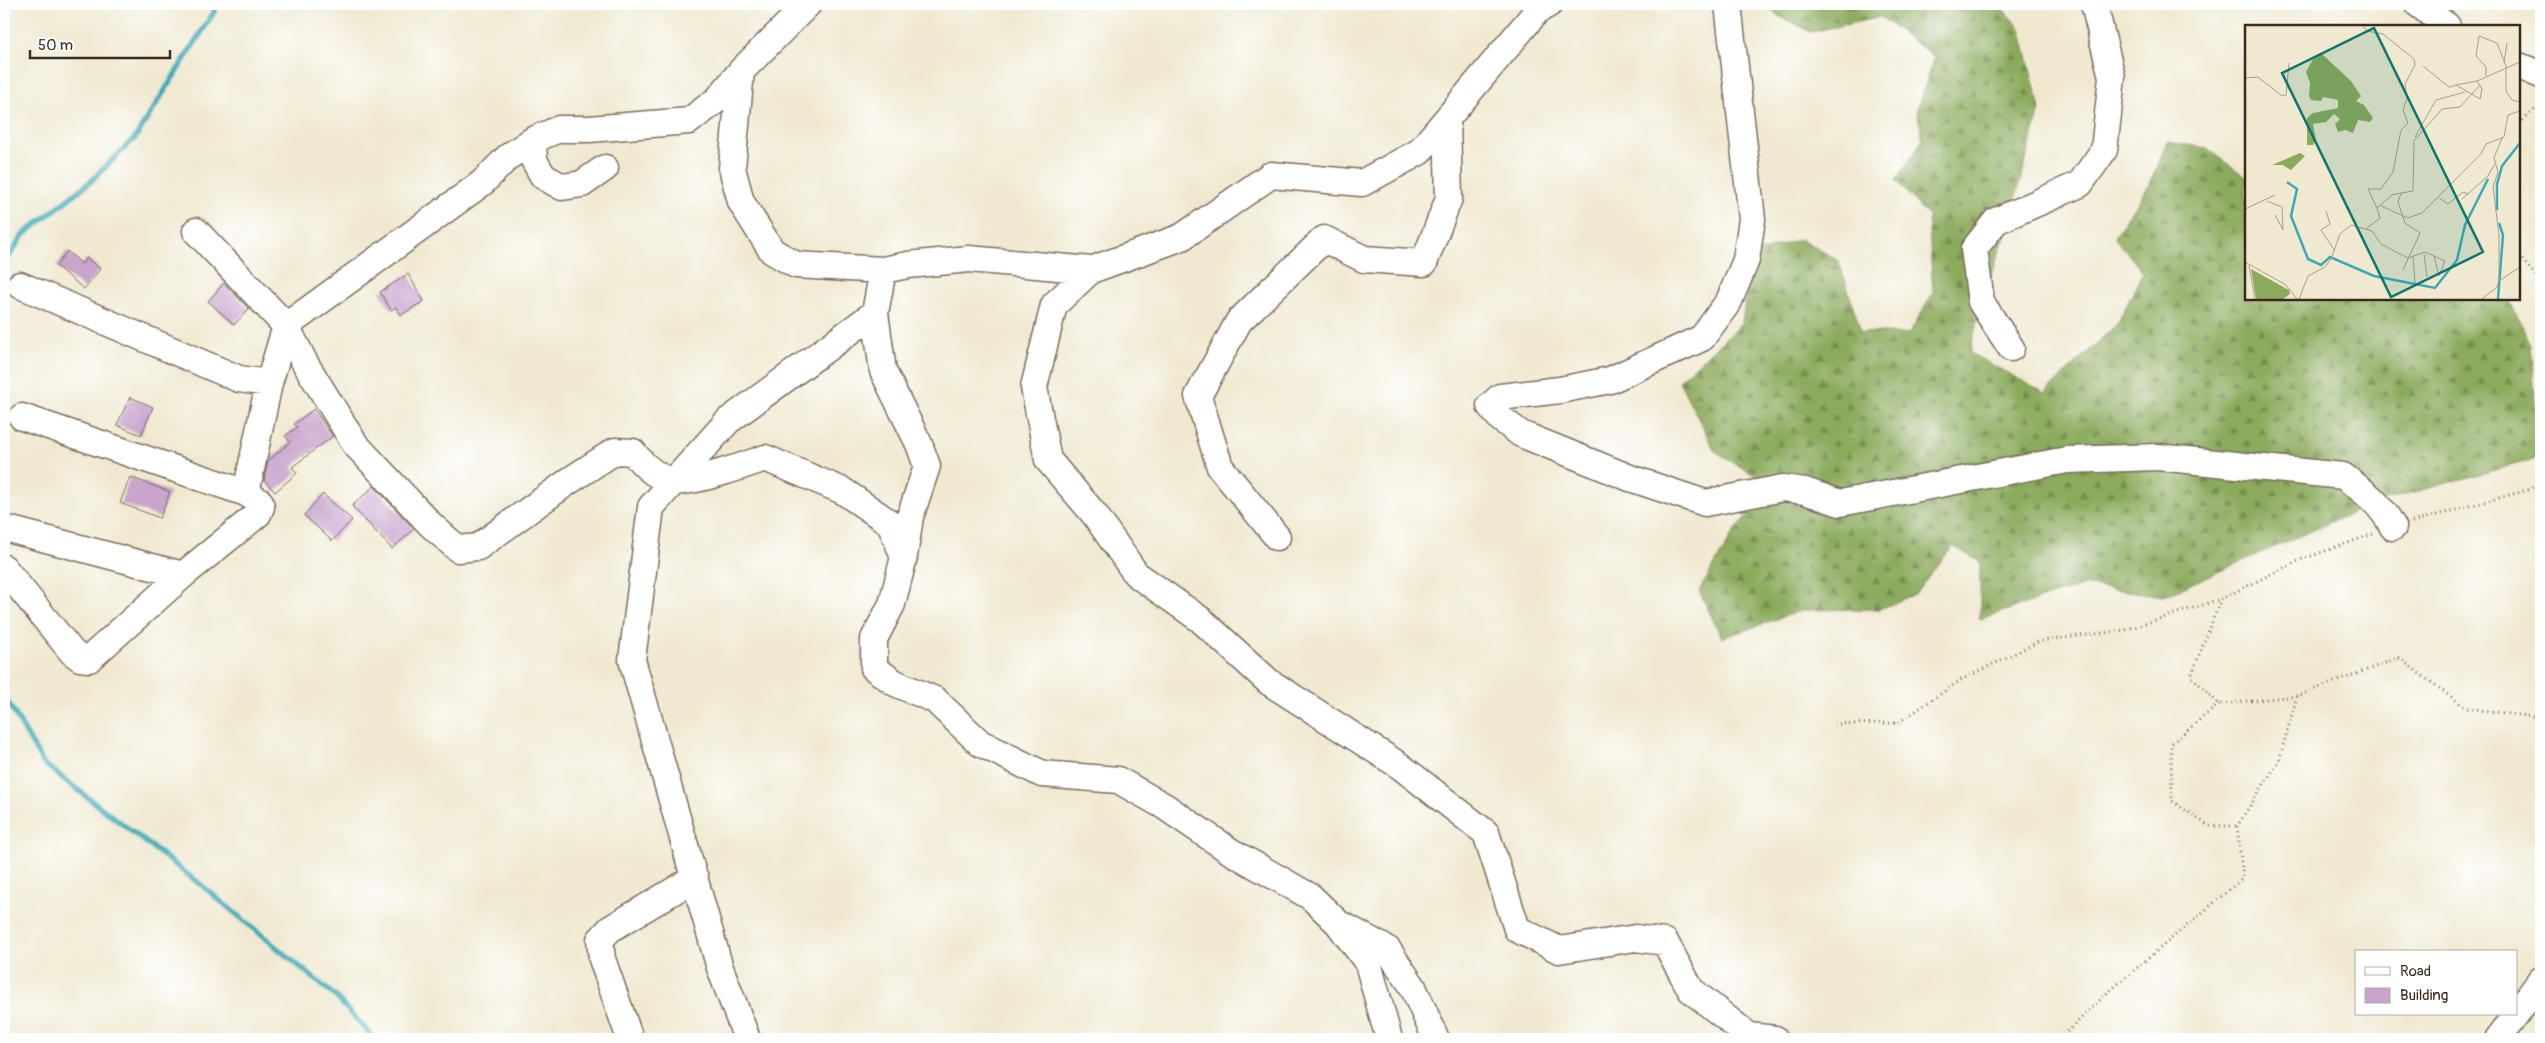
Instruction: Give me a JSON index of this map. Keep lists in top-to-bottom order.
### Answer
{
  "legend": ["Road", "Building"],
  "scale_bar": "50 m"
}
